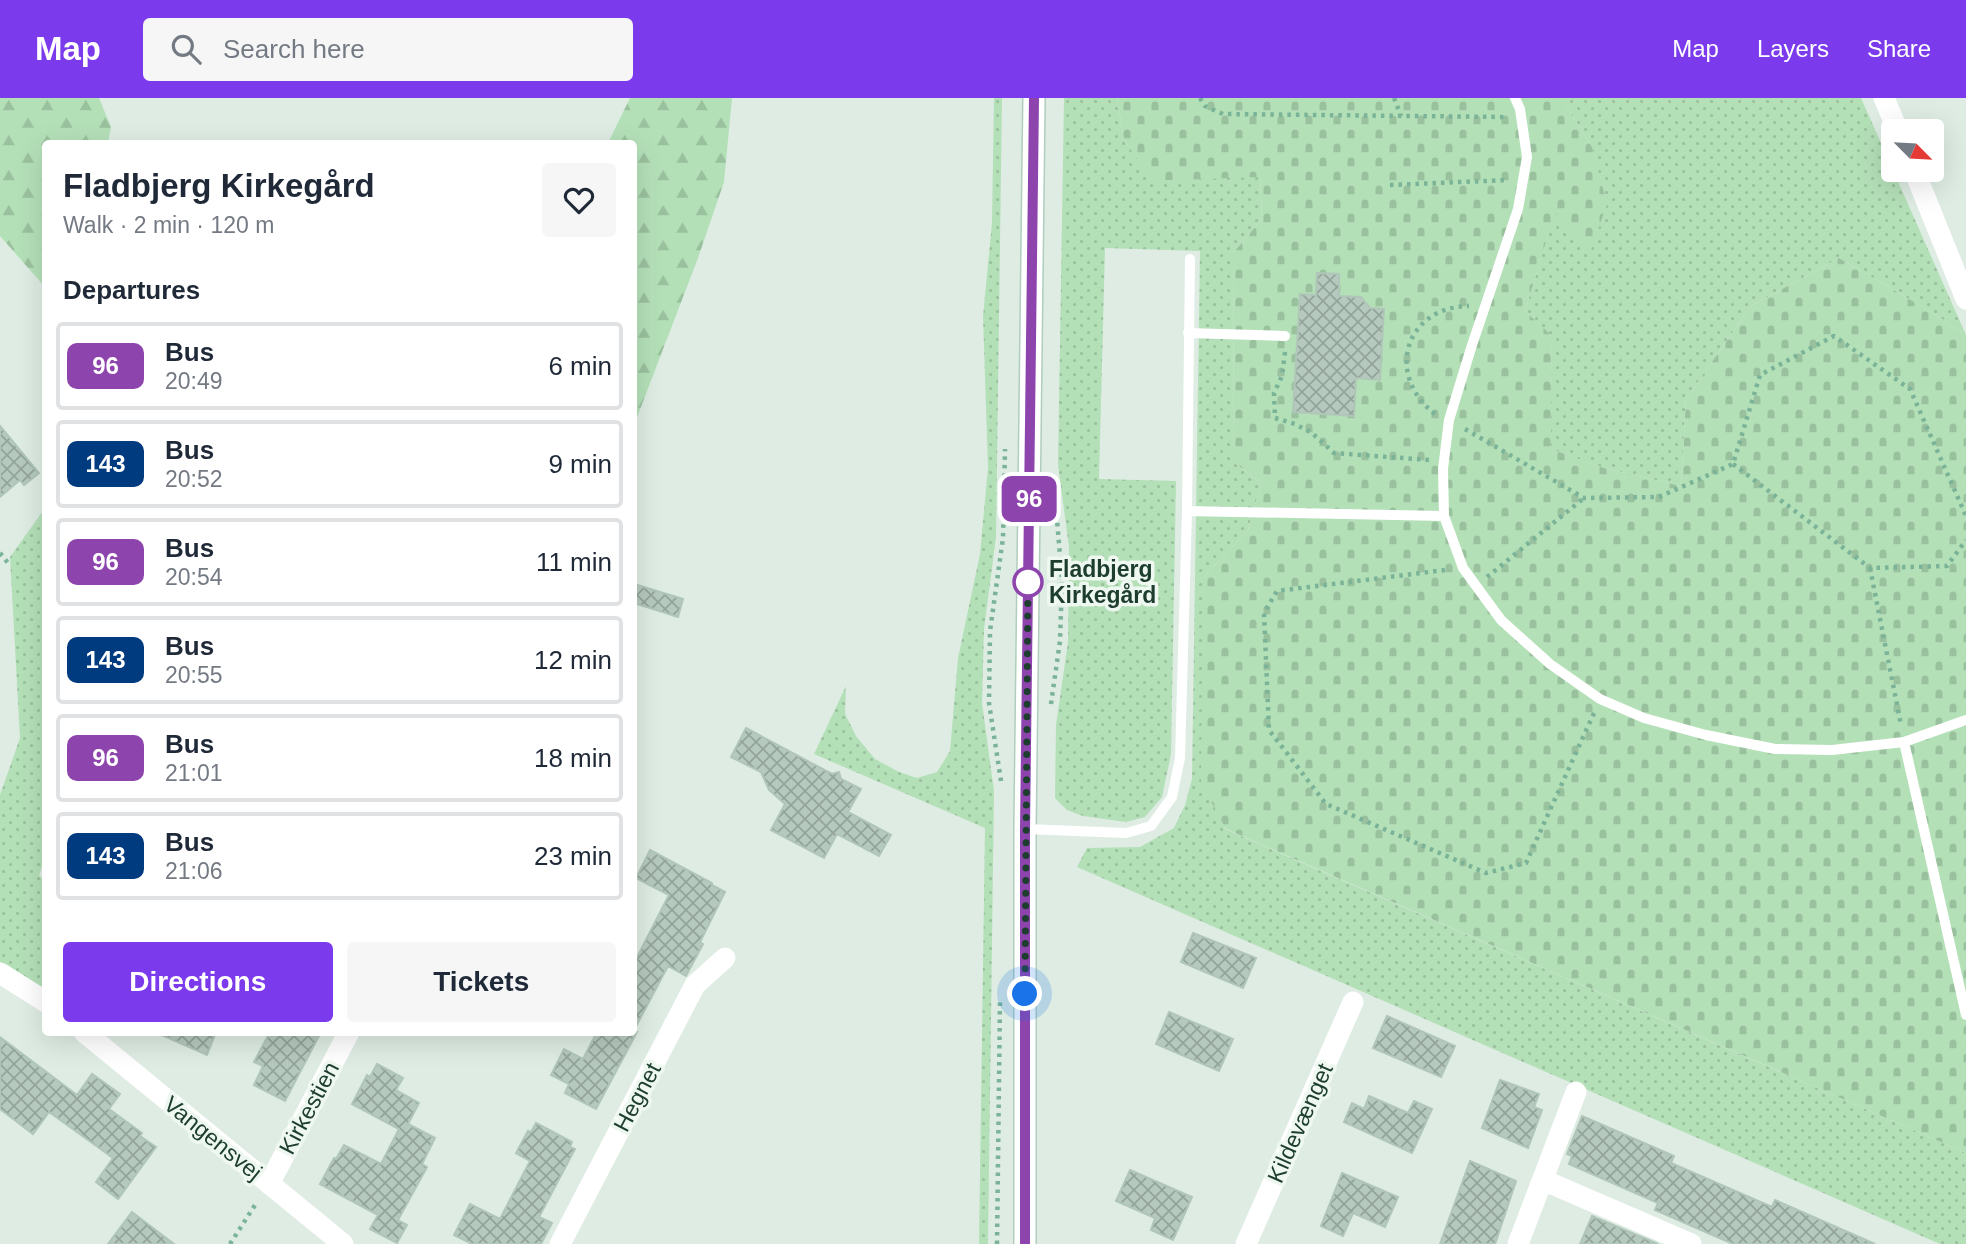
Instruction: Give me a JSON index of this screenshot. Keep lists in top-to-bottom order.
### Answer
{
  "streets": {
    "street": [
      "Hegnet",
      "Kirkestien",
      "Kildevænget",
      "Vangensvej"
    ]
  },
  "crossings": [
    ["Kirkestien", "Vangensvej"]
  ],
  "places": ["Fladbjerg Kirkegård"],
  "lines": ["bus line 96"],
  "north": "bottom right",
  "page": {
    "header": "Map",
    "search": "Search here",
    "nav": ["Map", "Layers", "Share"],
    "on_map": "96",
    "heading": [
      ["Fladbjerg Kirkegård", "Walk · 2 min · 120 m"],
      "Departures"
    ],
    "list": [
      {
        "mark": "96",
        "name": "Bus",
        "note": "20:49",
        "value": "6 min"
      },
      {
        "mark": "143",
        "name": "Bus",
        "note": "20:52",
        "value": "9 min"
      },
      {
        "mark": "96",
        "name": "Bus",
        "note": "20:54",
        "value": "11 min"
      },
      {
        "mark": "143",
        "name": "Bus",
        "note": "20:55",
        "value": "12 min"
      },
      {
        "mark": "96",
        "name": "Bus",
        "note": "21:01",
        "value": "18 min"
      },
      {
        "mark": "143",
        "name": "Bus",
        "note": "21:06",
        "value": "23 min"
      }
    ],
    "buttons": ["Directions", "Tickets"]
  }
}
